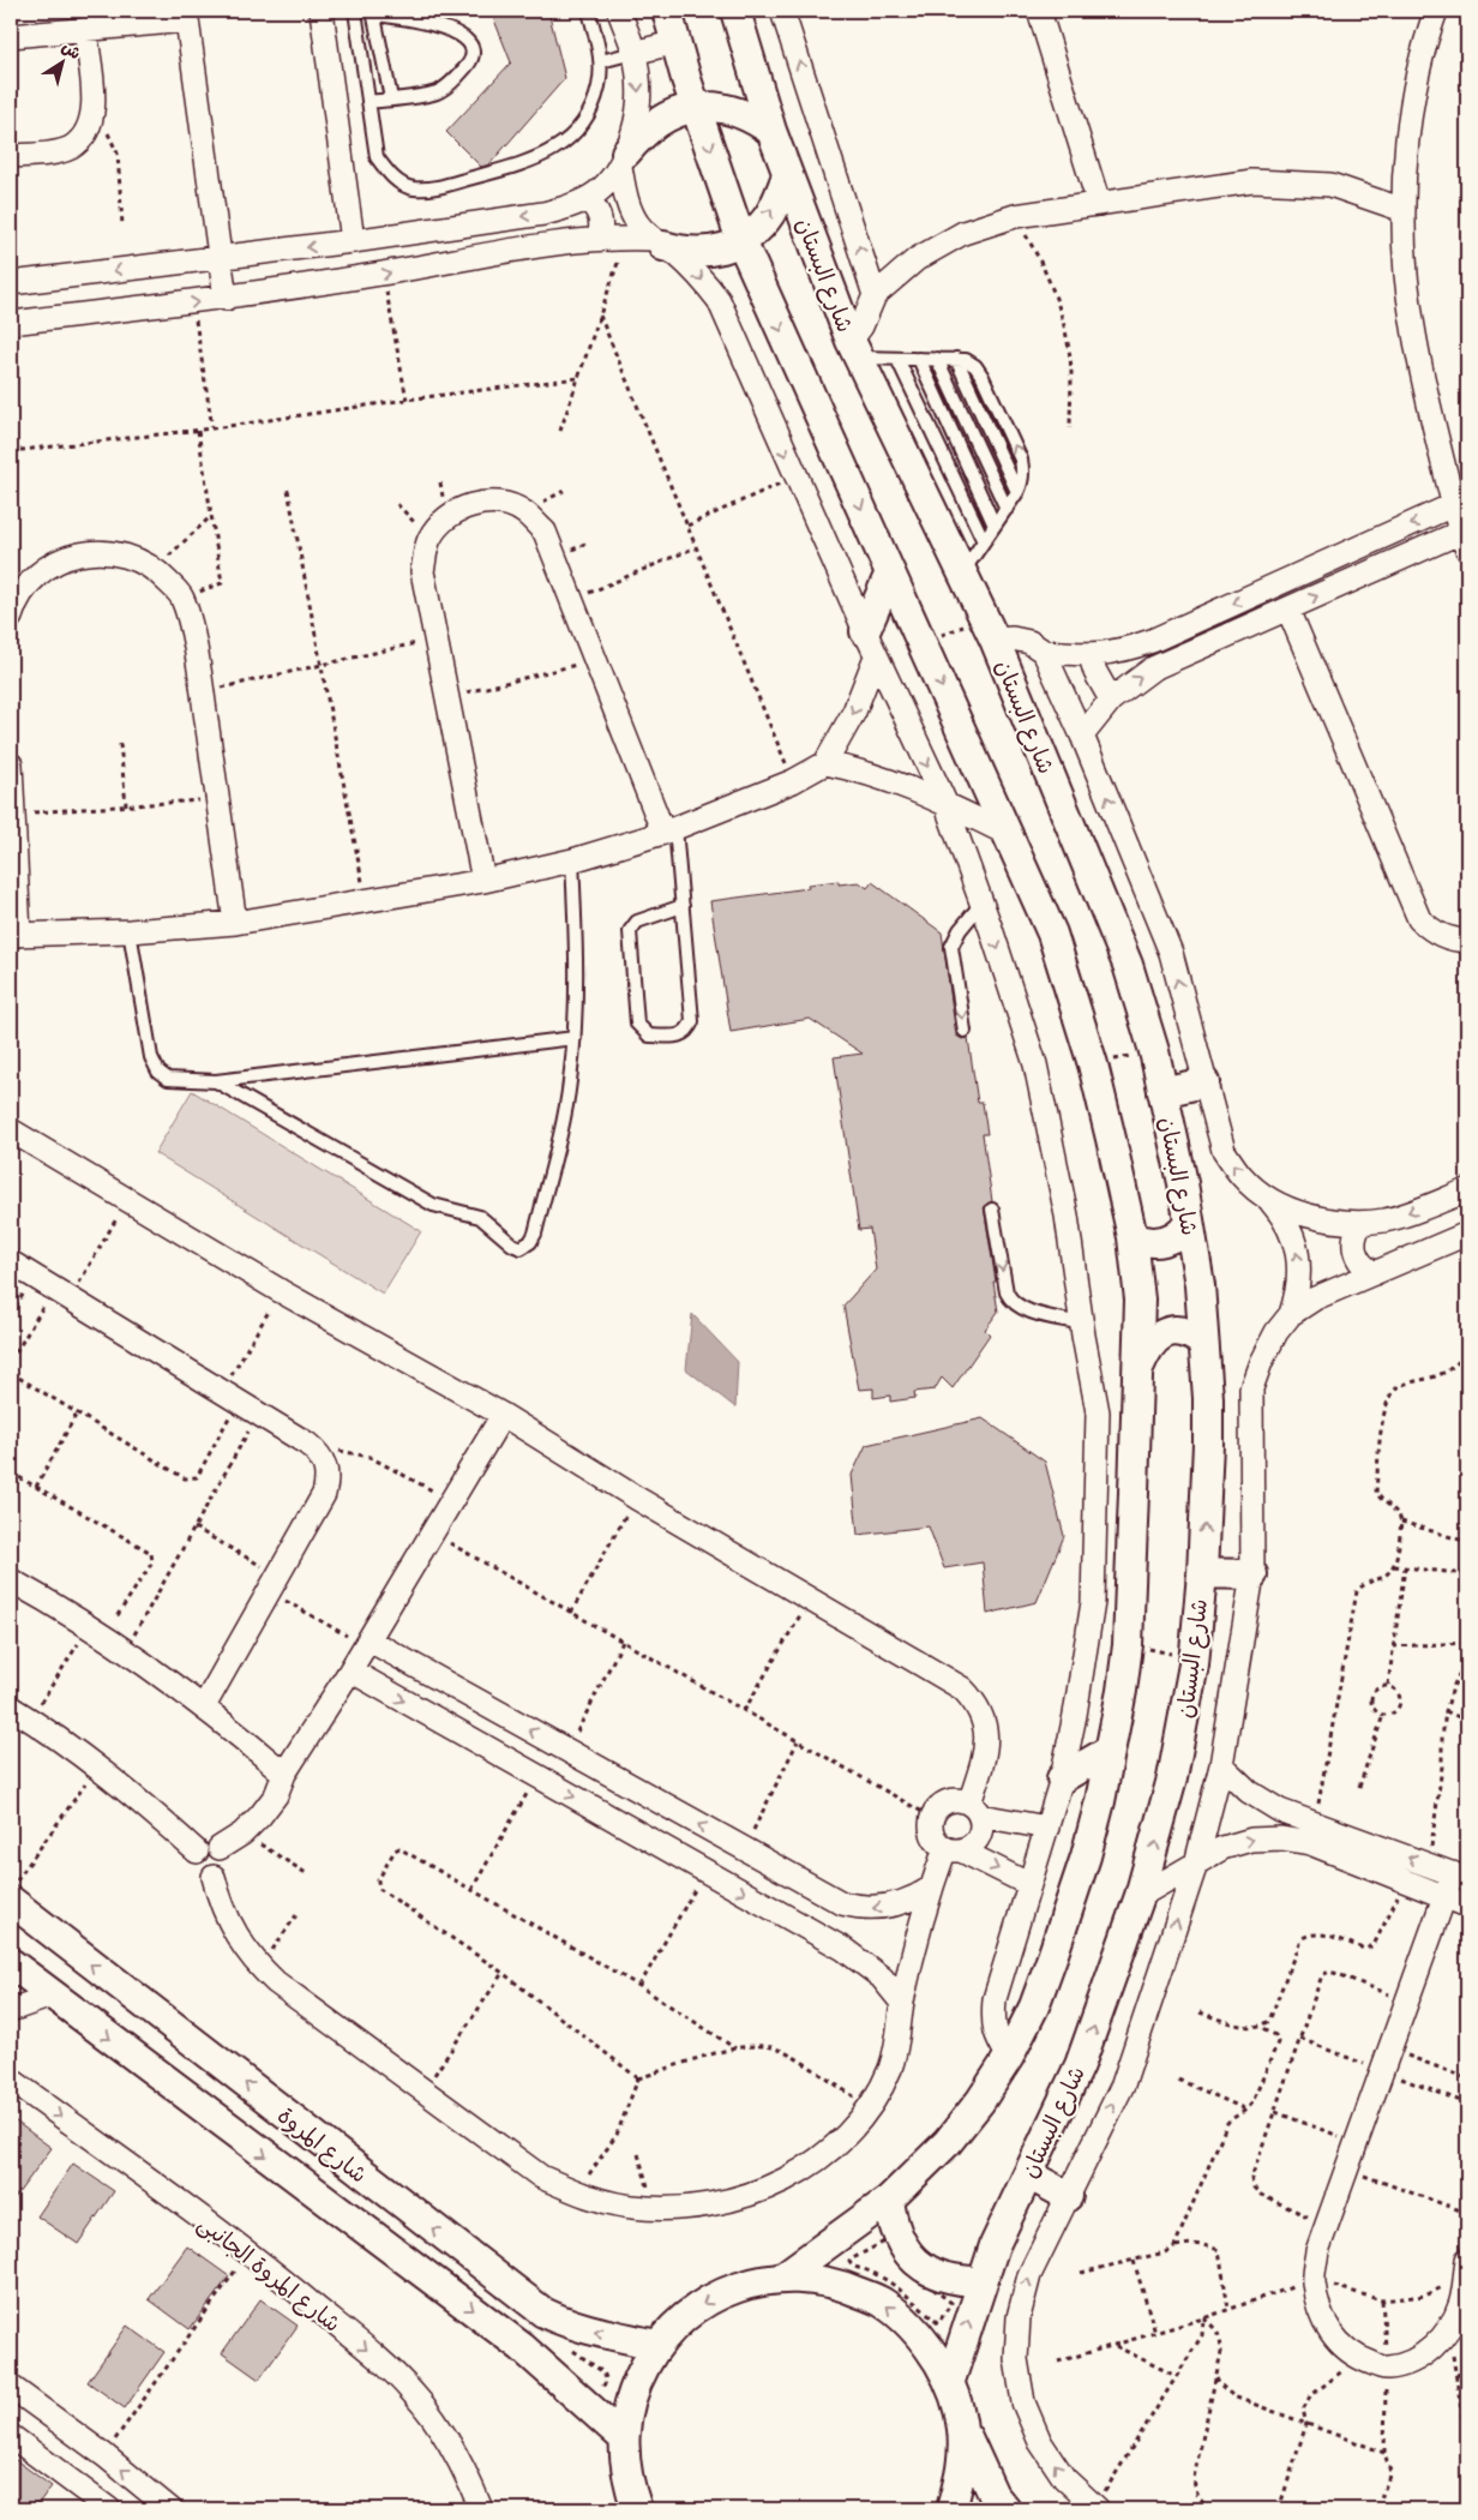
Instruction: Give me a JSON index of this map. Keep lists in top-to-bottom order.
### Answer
{
  "streets": {
    "street": ["شارع البستان", "شارع المروة", "شارع المروة الجانبى"]
  },
  "one_way": ["شارع المروة الجانبى"],
  "north": "top right"
}
